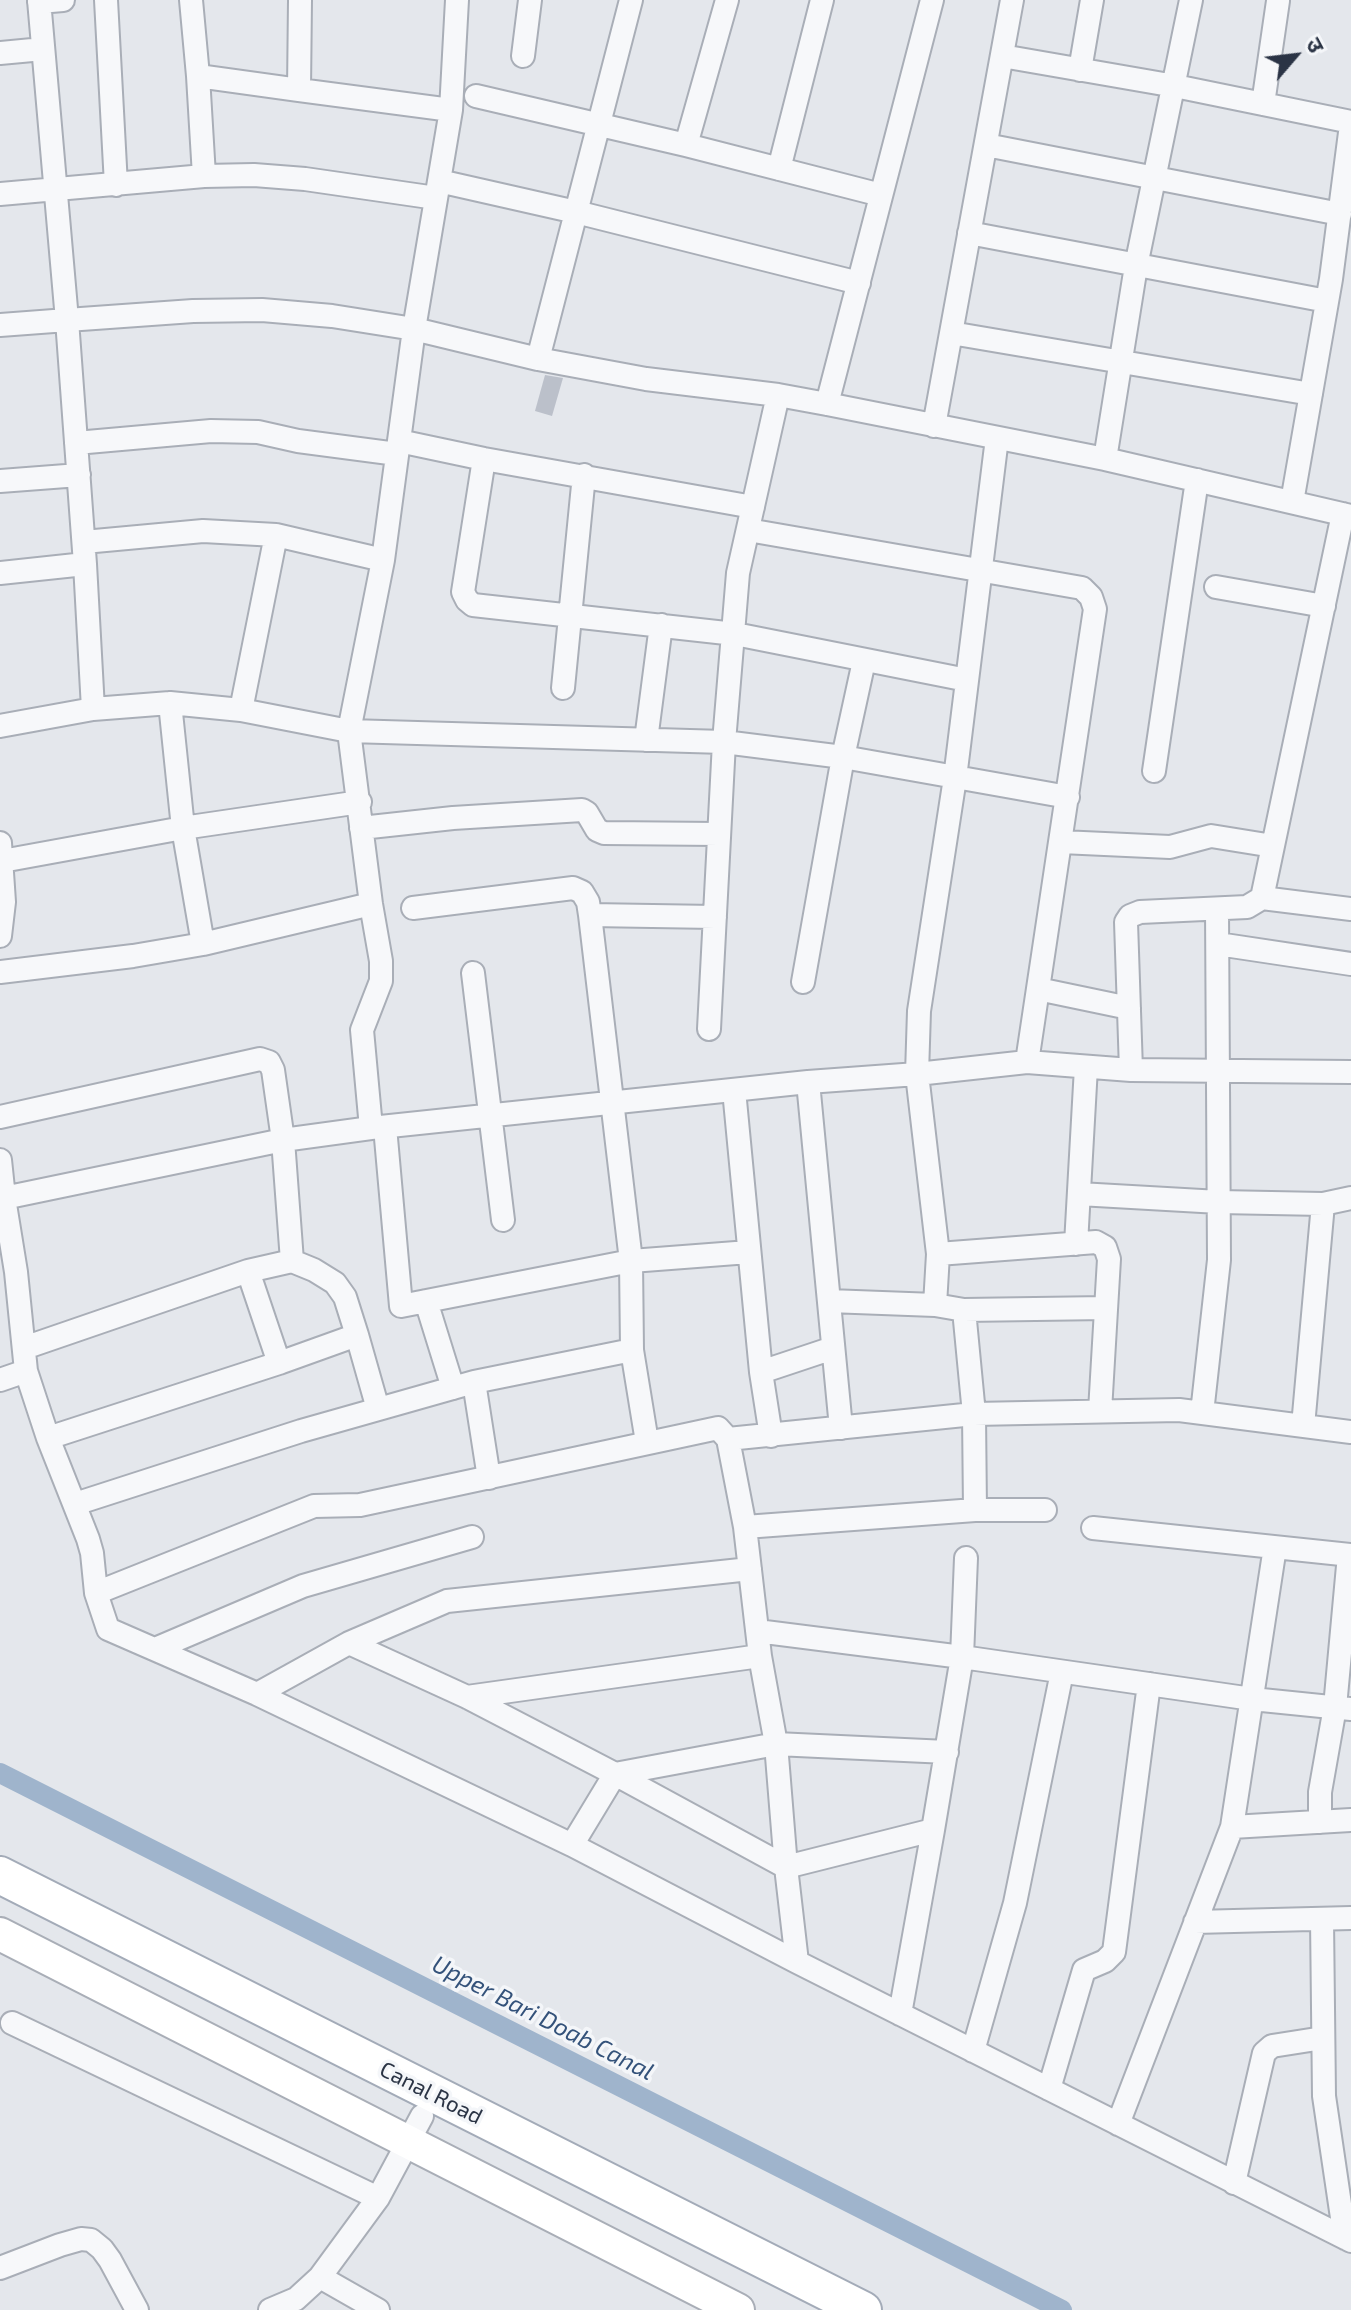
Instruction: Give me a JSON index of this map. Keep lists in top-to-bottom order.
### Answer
{
  "streets": {
    "main road": ["Canal Road"]
  },
  "water": ["Upper Bari Doab Canal"],
  "north": "top right"
}
